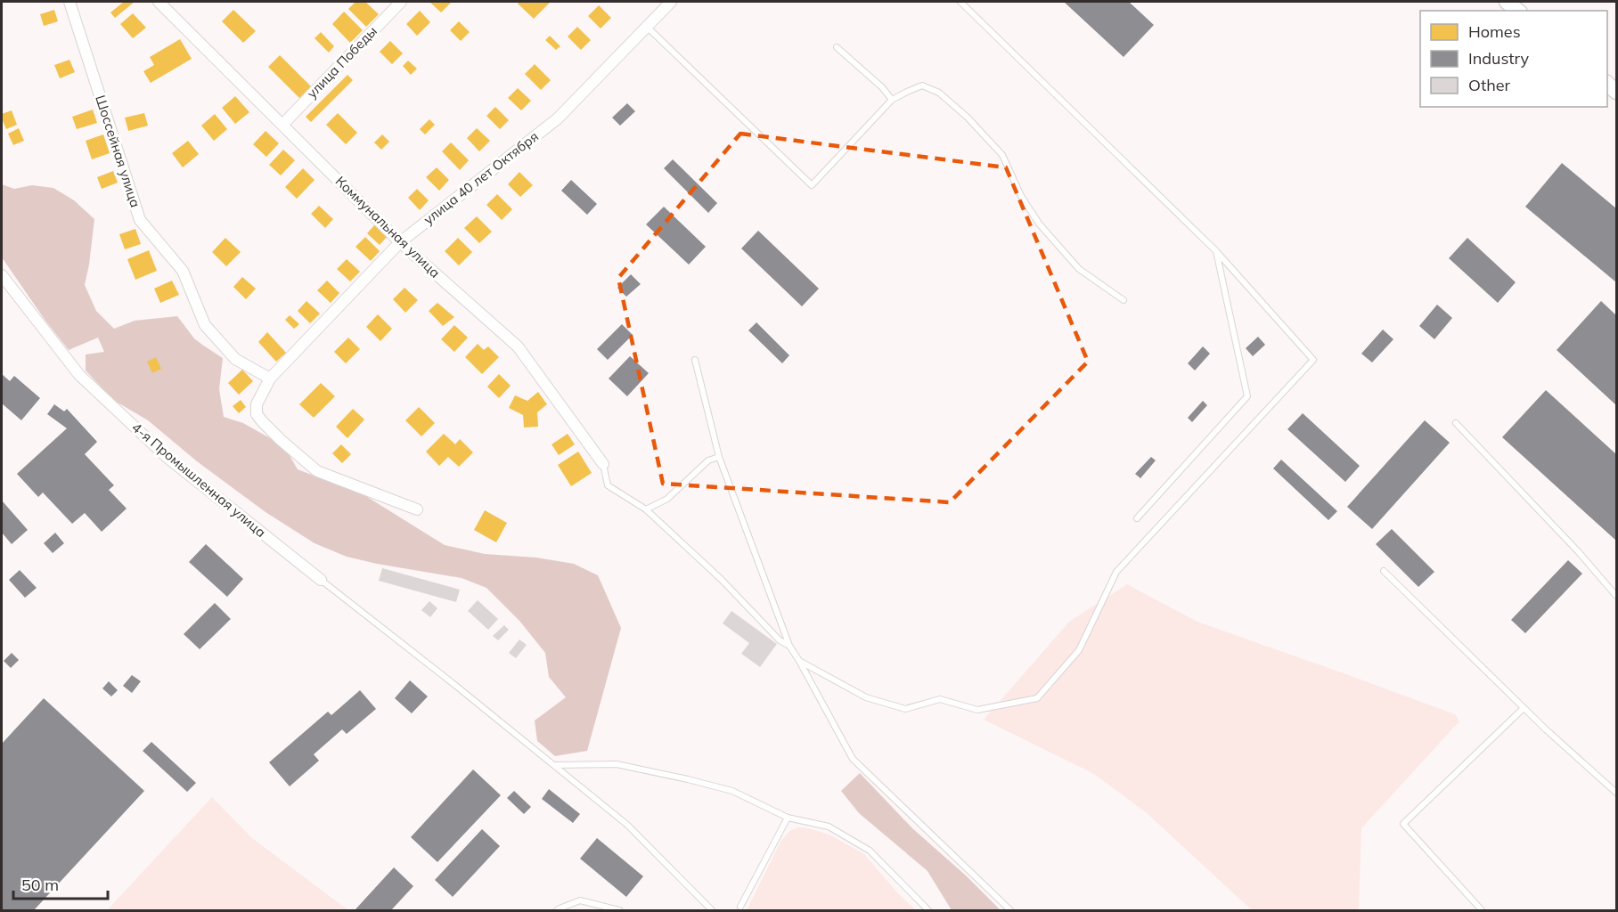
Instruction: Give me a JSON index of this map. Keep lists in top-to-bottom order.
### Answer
{
  "streets": {
    "street": [
      "улица Победы",
      "Шоссейная улица",
      "улица 40 лет Октября",
      "Коммунальная улица",
      "4-я Промышленная улица"
    ]
  },
  "crossings": [
    ["улица Победы", "Коммунальная улица"],
    ["Шоссейная улица", "улица 40 лет Октября"],
    ["улица 40 лет Октября", "Коммунальная улица"]
  ],
  "legend": ["Homes", "Industry", "Other"],
  "scale_bar": "50 m"
}
